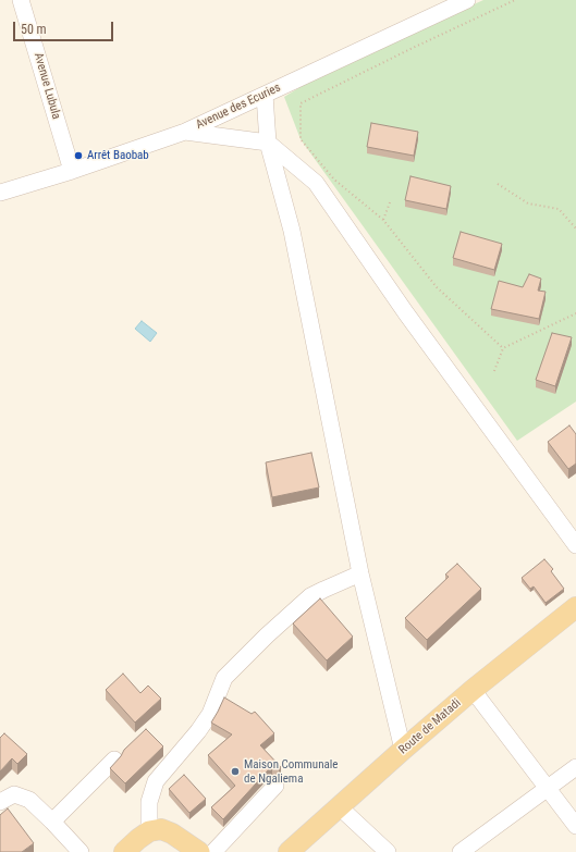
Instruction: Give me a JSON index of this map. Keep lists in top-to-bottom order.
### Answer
{
  "streets": {
    "main road": ["Route de Matadi"],
    "street": ["Avenue Lubula", "Avenue des Ecuries"]
  },
  "crossings": [
    ["Avenue Lubula", "Avenue des Ecuries"]
  ],
  "places": ["Arrêt Baobab", "Maison Communale de Ngaliema"],
  "scale_bar": "50 m"
}
